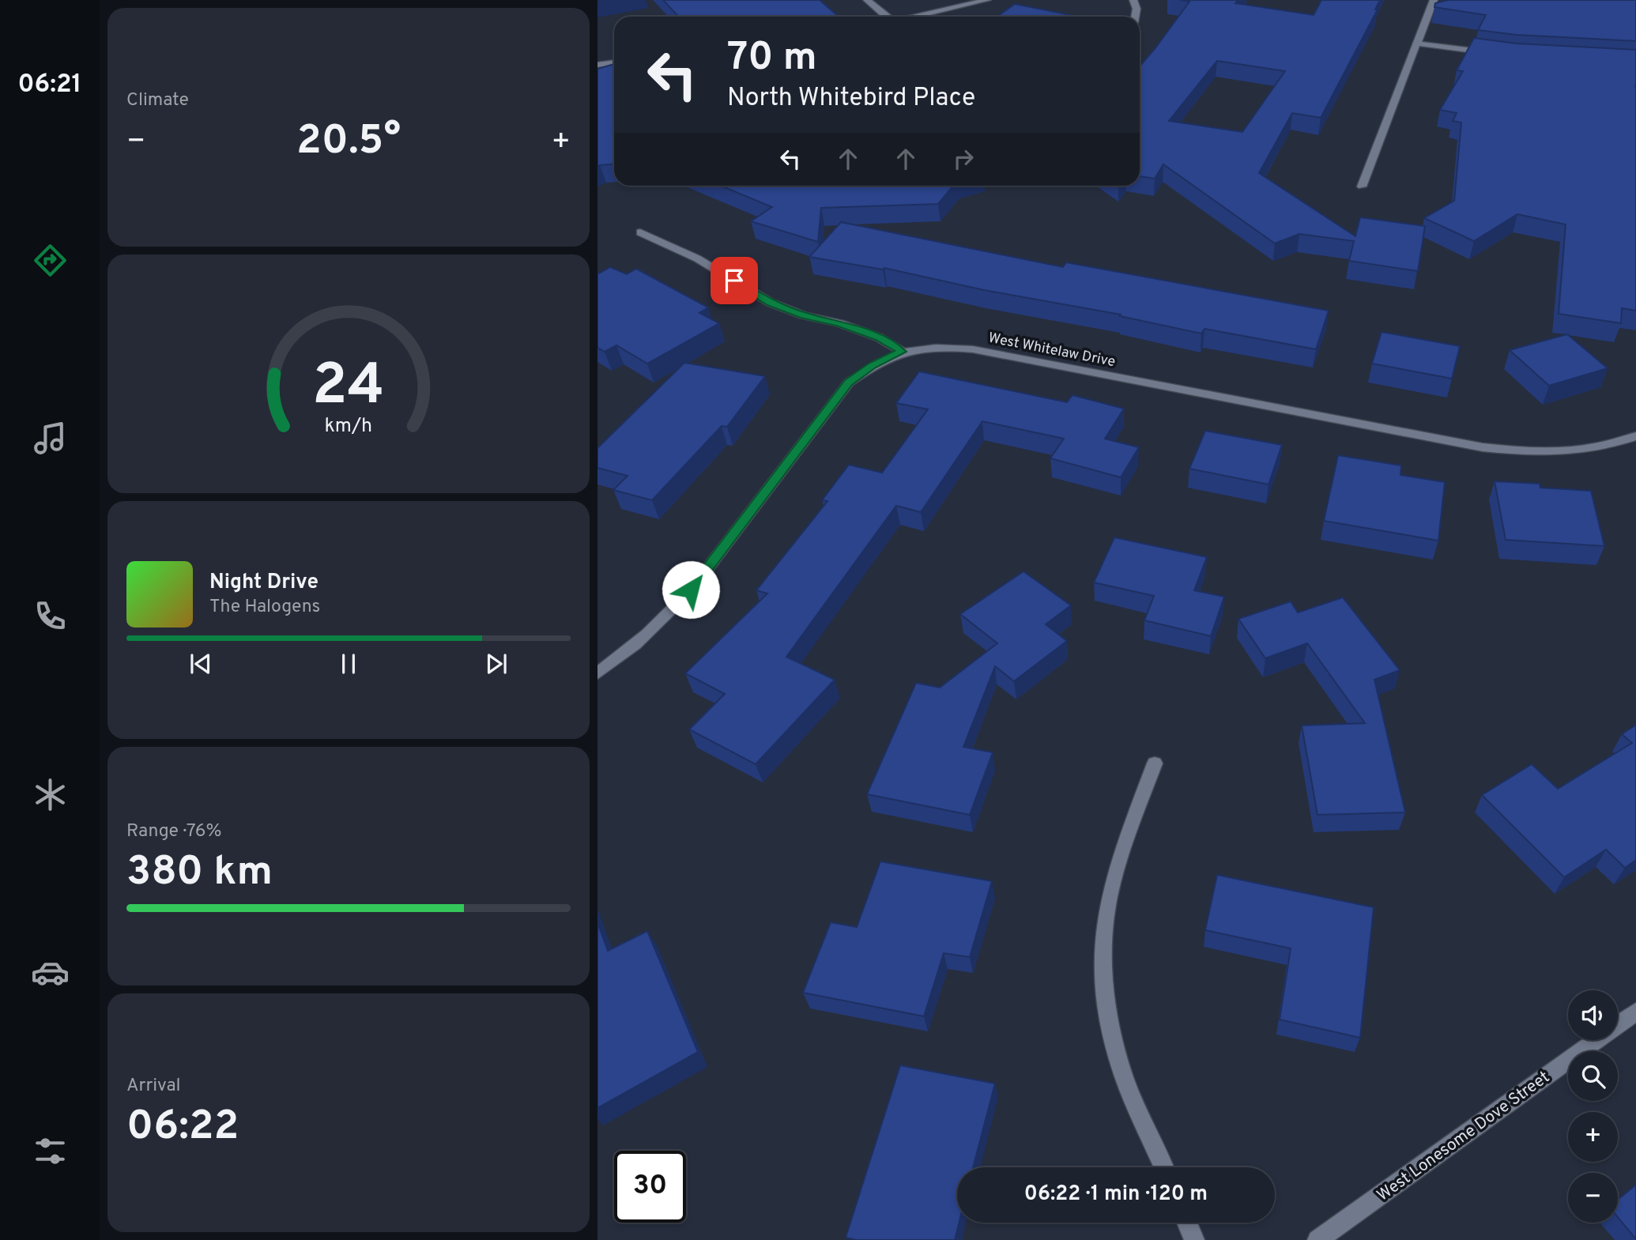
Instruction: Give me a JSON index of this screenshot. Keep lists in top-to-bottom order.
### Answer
{
  "streets": {
    "street": ["West Whitelaw Drive", "West Lonesome Dove Street"]
  },
  "page": {
    "tabs": "06:21",
    "tile": [
      "Climate",
      ["Range · 76%", "380 km"],
      ["Arrival", "06:22"]
    ],
    "turn": ["70 m", "North Whitebird Place"],
    "heat": ["−", "20.5°", "+"],
    "song": ["Night Drive", "The Halogens"],
    "map_buttons": ["+", "−"],
    "limit": "30",
    "trip": "06:22 · 1 min · 120 m",
    "gauge": ["24", "km/h"]
  }
}
